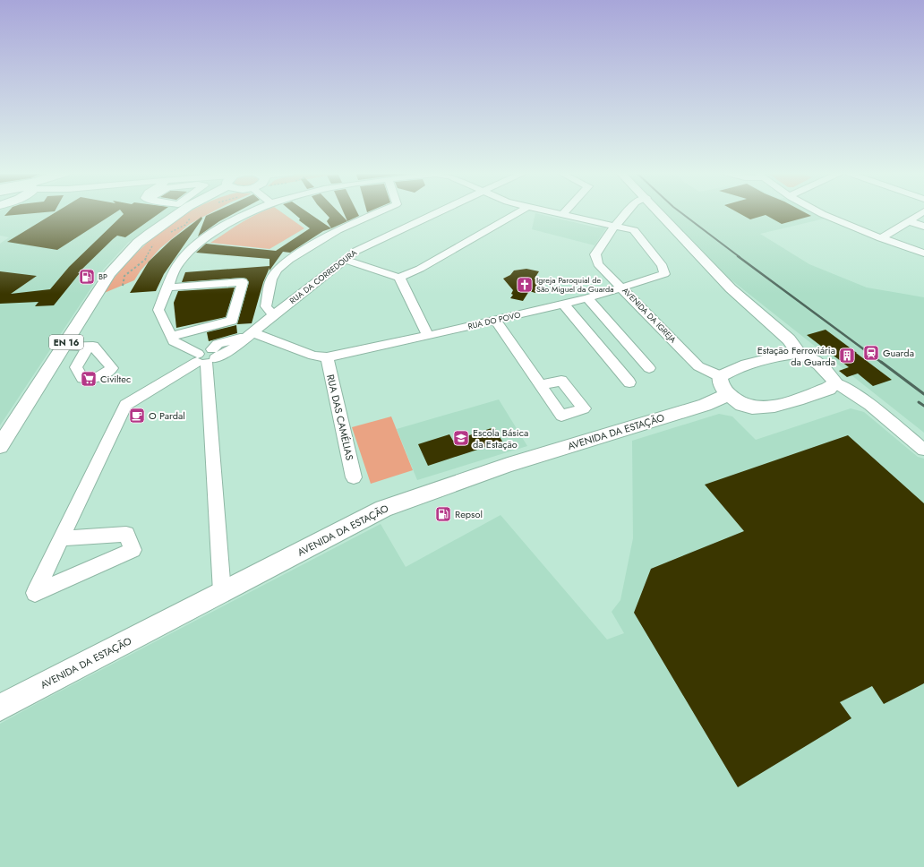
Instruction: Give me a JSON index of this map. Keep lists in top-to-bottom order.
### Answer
{
  "streets": {
    "main road": ["EN 16", "AVENIDA DA ESTAÇÃO"],
    "street": [
      "RUA DA CORREDOURA",
      "AVENIDA DA IGREJA",
      "RUA DO POVO",
      "RUA DAS CAMÉLIAS"
    ]
  },
  "crossings": [
    ["RUA DA CORREDOURA", "RUA DO POVO"],
    ["AVENIDA DA IGREJA", "RUA DO POVO"],
    ["AVENIDA DA IGREJA", "AVENIDA DA ESTAÇÃO"],
    ["RUA DO POVO", "RUA DAS CAMÉLIAS"]
  ],
  "places": {
    "fuel station": ["BP", "Repsol"],
    "church": ["Igreja Paroquial de São Miguel da Guarda"],
    "station": ["Guarda"],
    "building": ["Estação Ferroviária da Guarda"],
    "supermarket": ["Civiltec"],
    "cafe": ["O Pardal"],
    "school or university": ["Escola Básica da Estação"]
  }
}
